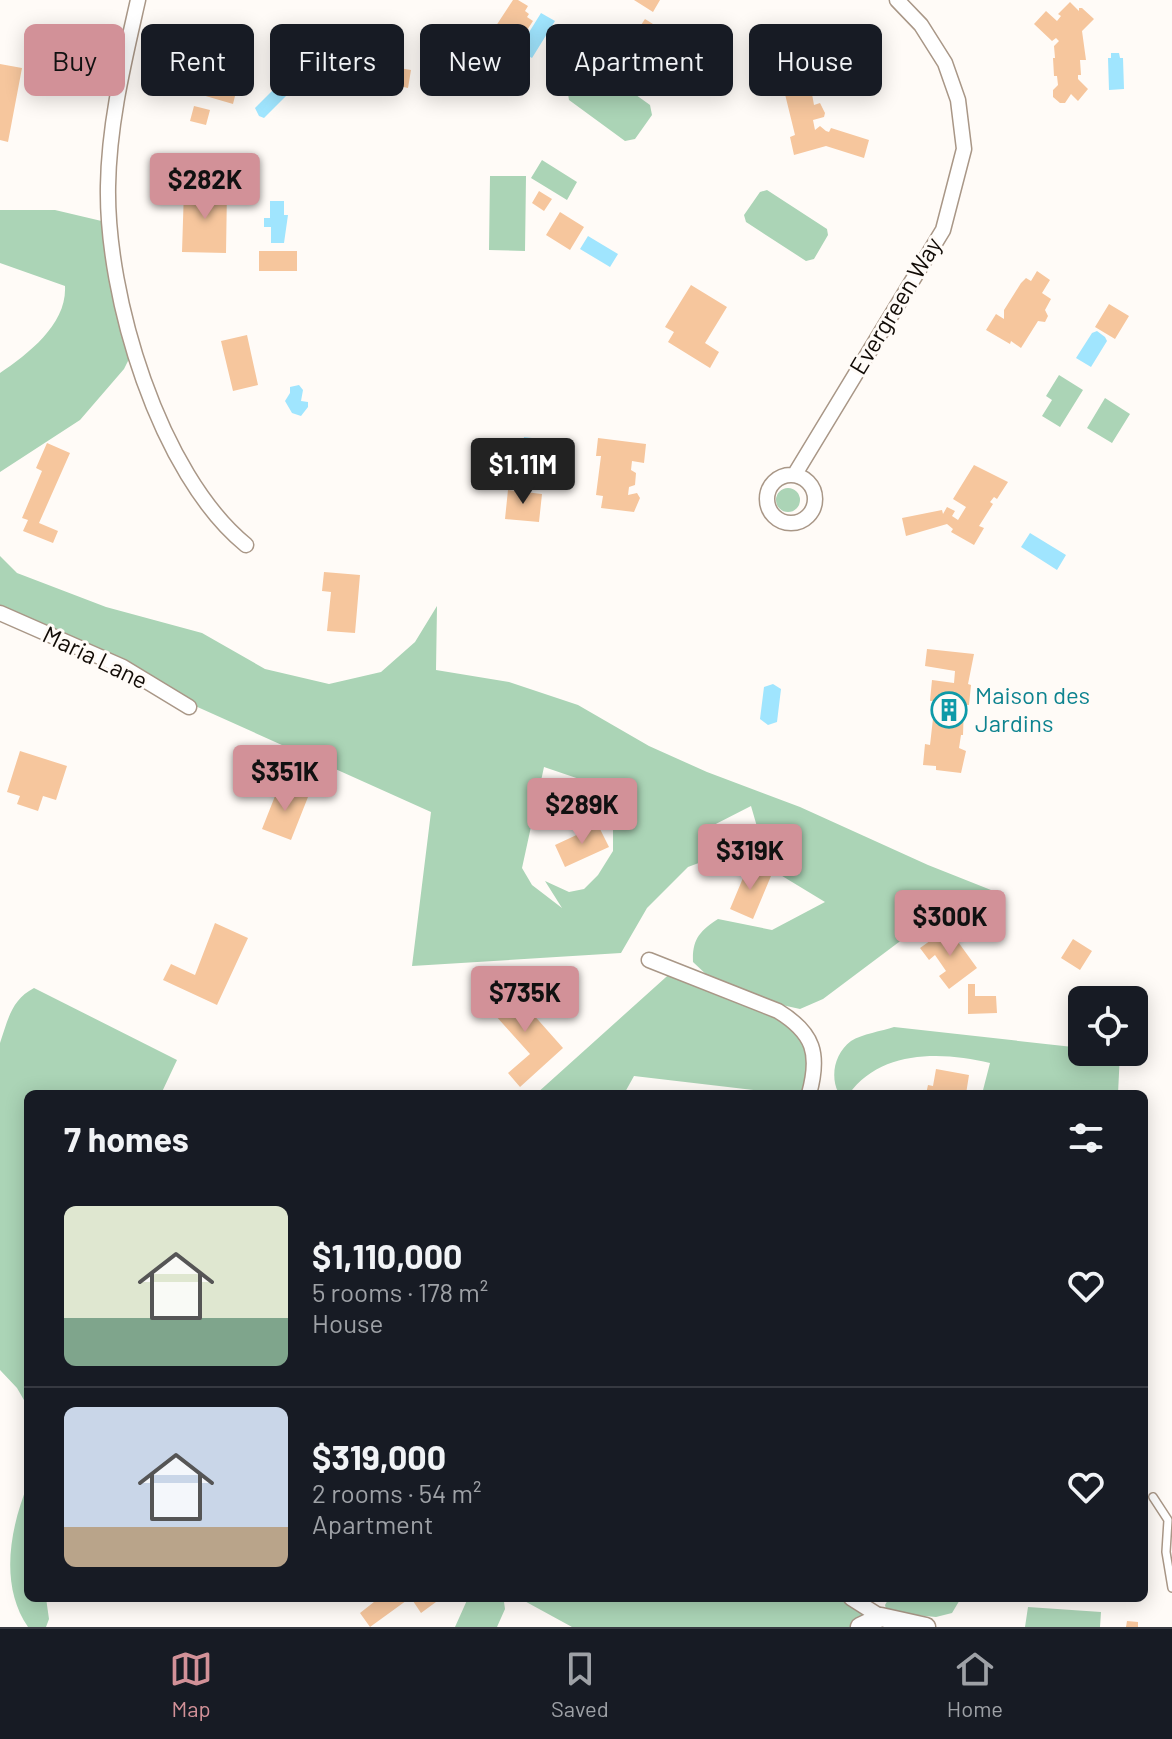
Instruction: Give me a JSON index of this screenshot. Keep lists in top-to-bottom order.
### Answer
{
  "streets": {
    "street": ["Evergreen Way", "Maria Lane"]
  },
  "places": {
    "building": ["Maison des Jardins"]
  },
  "page": {
    "chip": [
      "Buy",
      "Rent",
      "Filters",
      "New",
      "Apartment",
      "House"
    ],
    "price": [
      "$282K",
      "$1.11M",
      "$351K",
      "$289K",
      "$319K",
      "$300K",
      "$735K"
    ],
    "heading": "7 homes",
    "list": [
      {
        "name": "$1,110,000",
        "note": "5 rooms · 178 m² · House"
      },
      {
        "name": "$319,000",
        "note": "2 rooms · 54 m² · Apartment"
      }
    ],
    "tabs": ["Map", "Saved", "Home"]
  }
}
